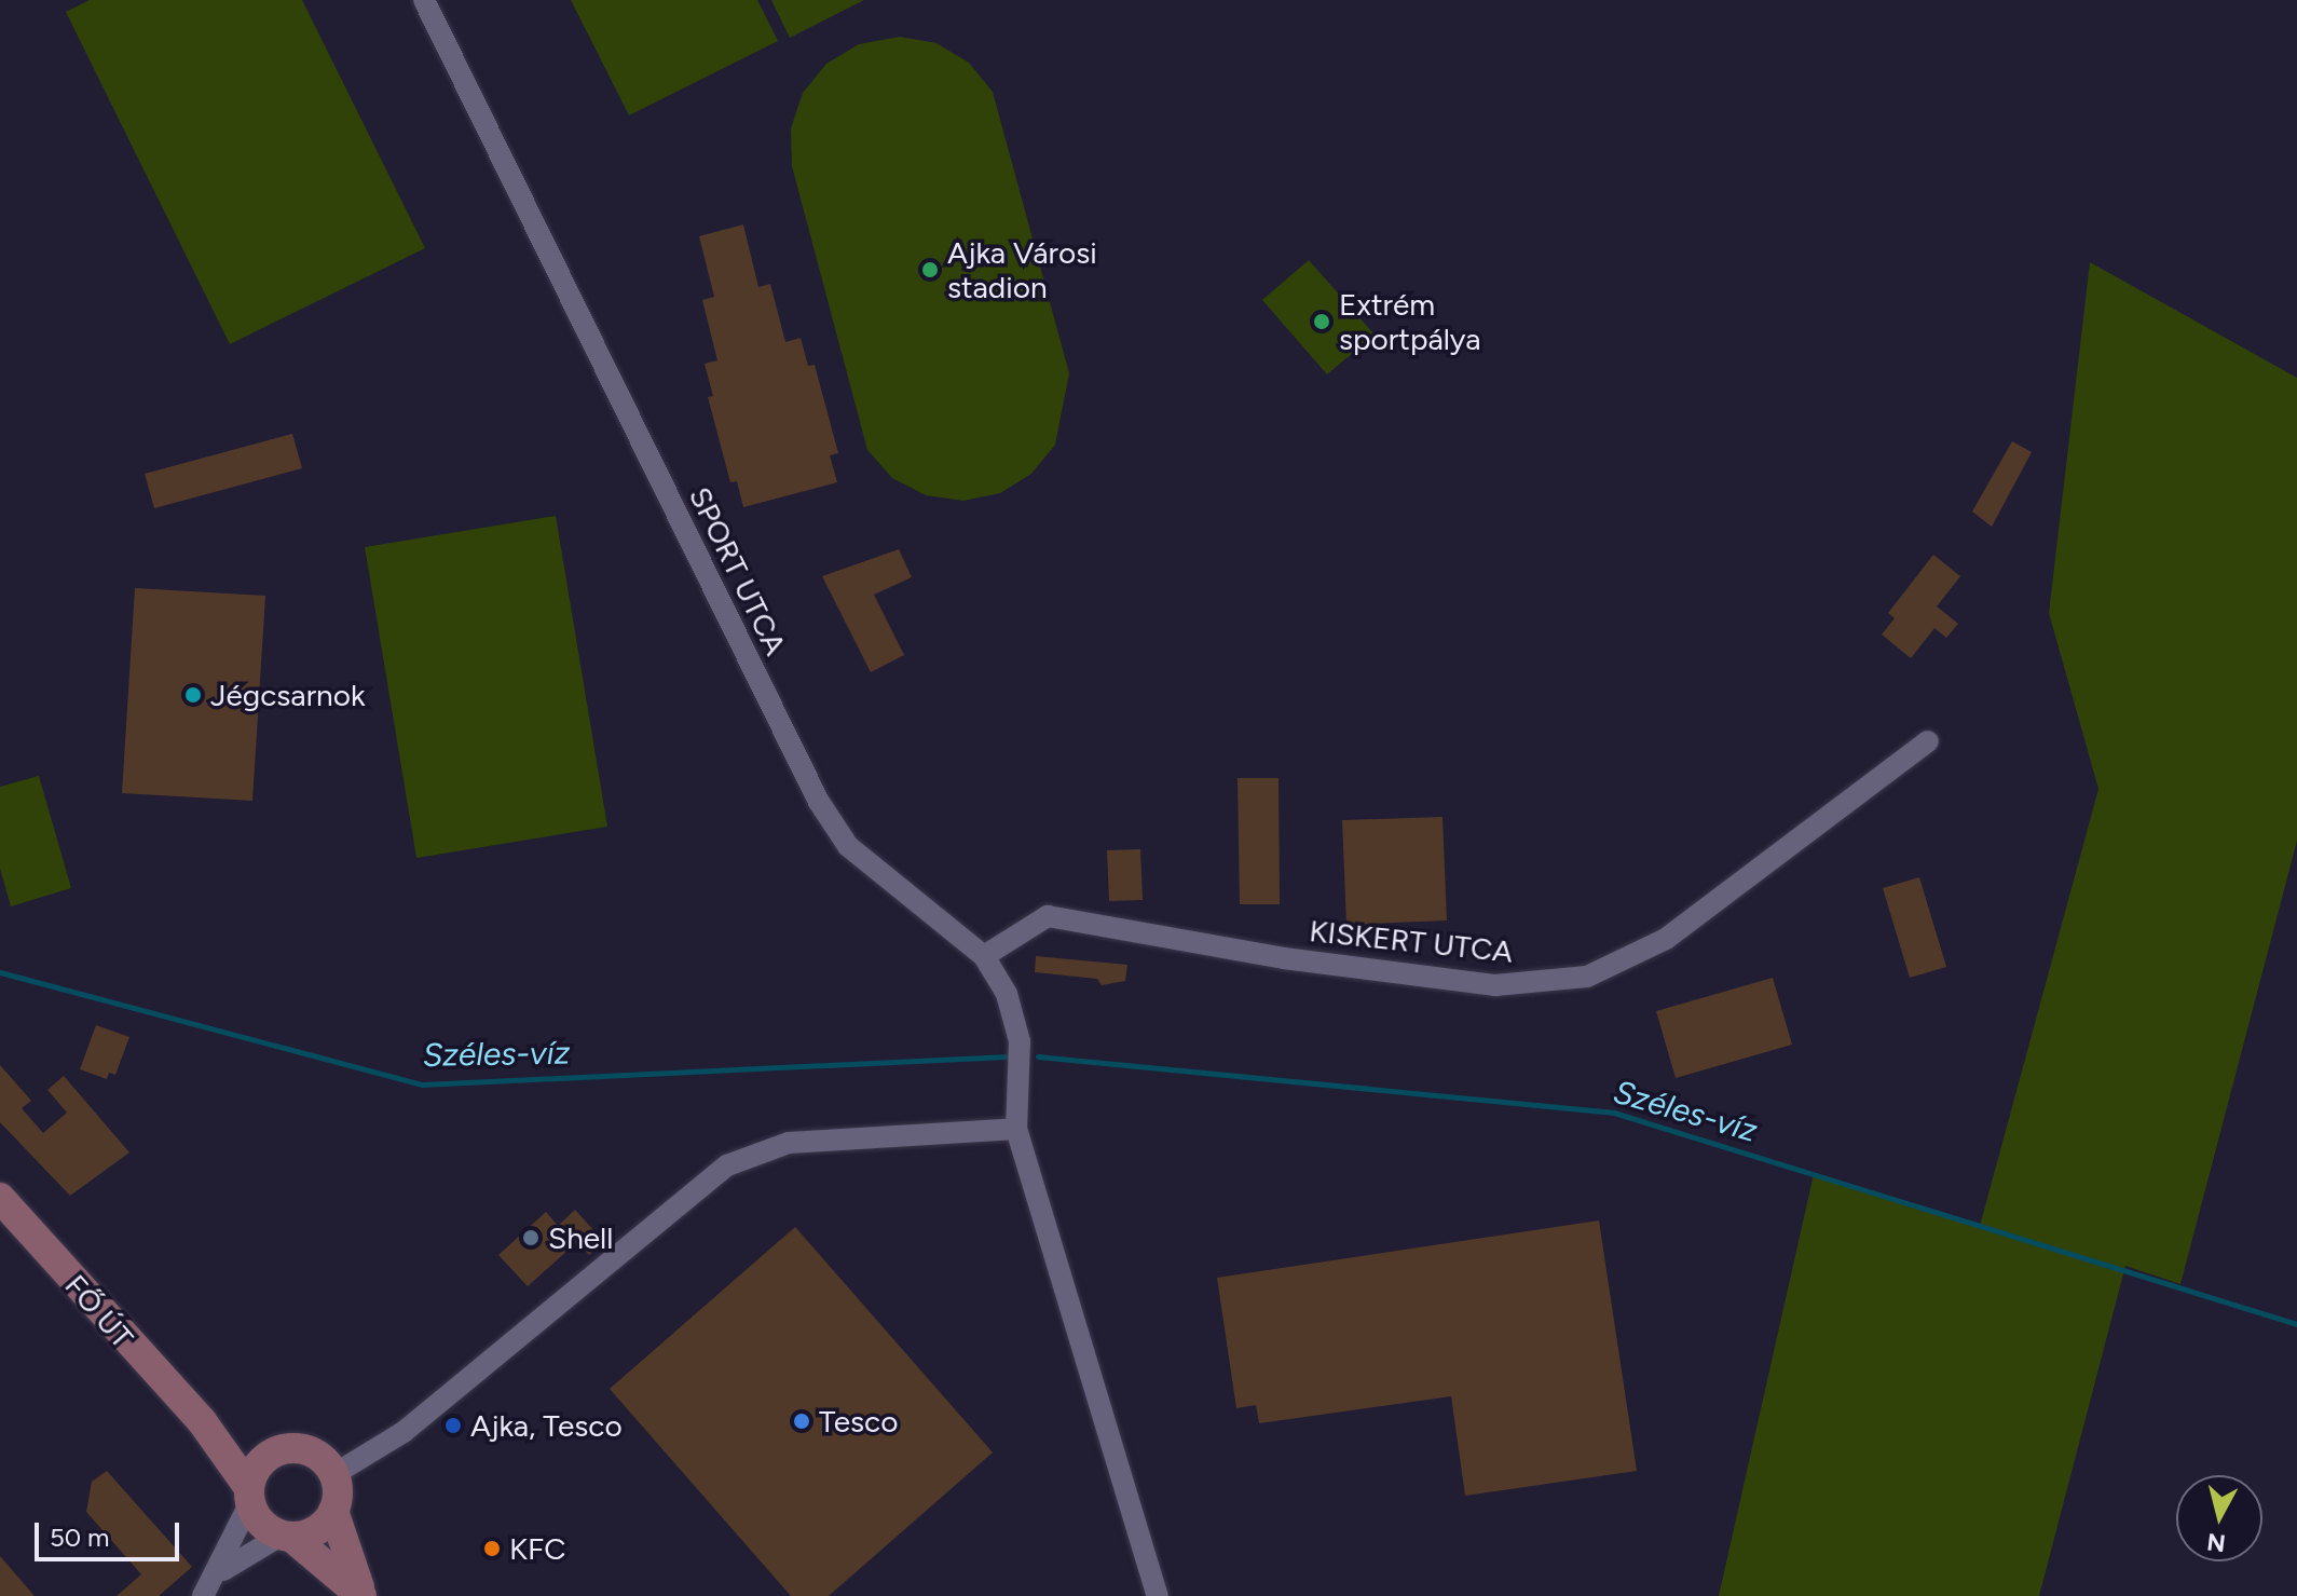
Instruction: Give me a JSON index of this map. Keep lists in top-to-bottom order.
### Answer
{
  "streets": {
    "main road": ["FŐ ÚT"],
    "street": ["SPORT UTCA", "KISKERT UTCA"]
  },
  "crossings": [
    ["SPORT UTCA", "KISKERT UTCA"]
  ],
  "water": ["Széles-víz"],
  "places": [
    "Ajka Városi stadion",
    "Extrém sportpálya",
    "Jégcsarnok",
    "Shell",
    "Tesco",
    "Ajka, Tesco",
    "KFC"
  ],
  "scale_bar": "50 m",
  "north": "bottom"
}
